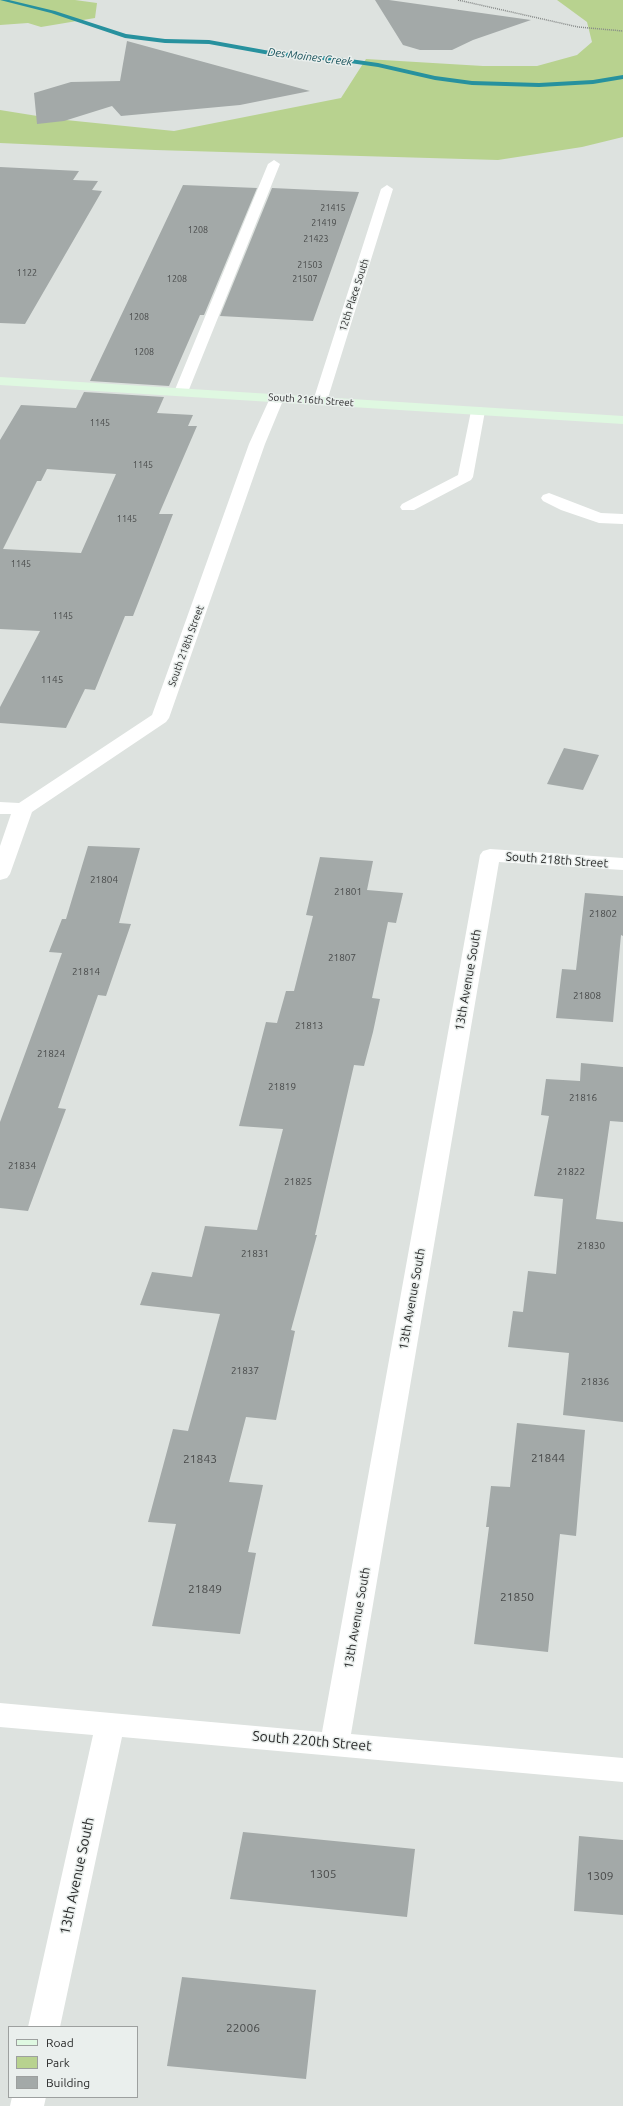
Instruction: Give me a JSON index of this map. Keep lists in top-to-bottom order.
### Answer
{
  "streets": {
    "main road": ["South 216th Street"],
    "street": [
      "12th Place South",
      "South 218th Street",
      "13th Avenue South",
      "South 220th Street"
    ]
  },
  "crossings": [
    ["12th Place South", "South 216th Street"],
    ["South 216th Street", "South 218th Street"],
    ["South 218th Street", "13th Avenue South"],
    ["13th Avenue South", "South 220th Street"]
  ],
  "water": ["Des Moines Creek"],
  "house_numbers": [
    "21415",
    "21419",
    "1208",
    "21423",
    "21503",
    "1122",
    "1208",
    "21507",
    "1208",
    "1208",
    "1145",
    "1145",
    "1145",
    "1145",
    "1145",
    "1145",
    "21804",
    "21801",
    "21802",
    "21807",
    "21814",
    "21808",
    "21813",
    "21824",
    "21819",
    "21816",
    "21834",
    "21822",
    "21825",
    "21830",
    "21831",
    "21837",
    "21836",
    "21844",
    "21843",
    "21849",
    "21850",
    "1305",
    "1309",
    "22006"
  ],
  "legend": ["Road", "Park", "Building"]
}
